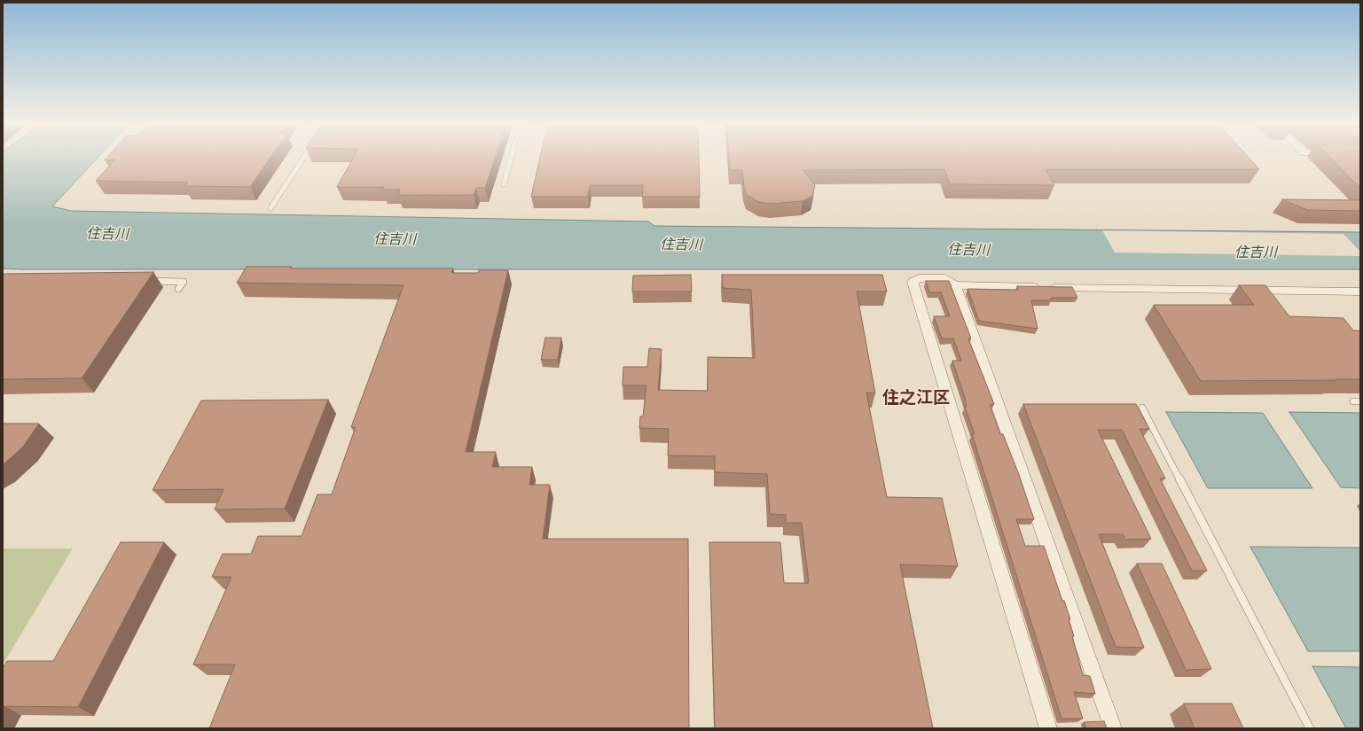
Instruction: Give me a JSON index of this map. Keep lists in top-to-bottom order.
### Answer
{
  "districts": ["住之江区"],
  "water": ["住吉川"]
}
